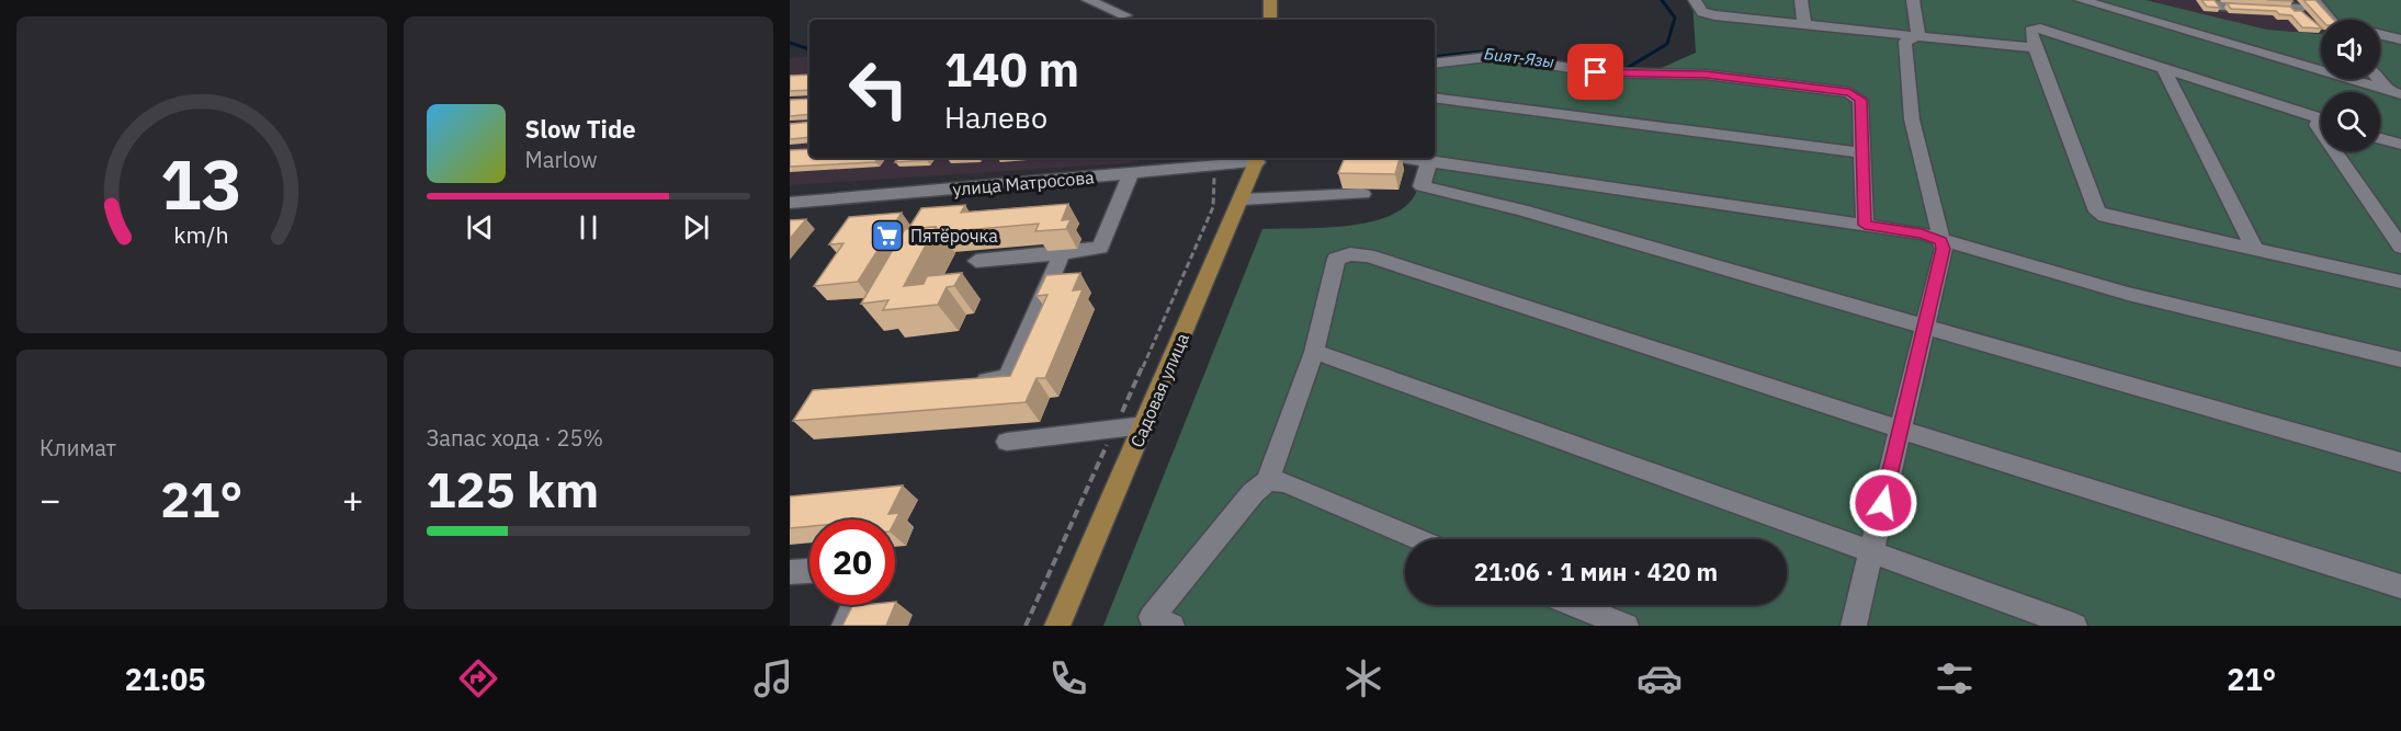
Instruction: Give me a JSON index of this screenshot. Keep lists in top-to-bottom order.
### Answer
{
  "streets": {
    "main road": ["Садовая улица"],
    "street": ["улица Матросова"]
  },
  "crossings": [
    ["улица Матросова", "Садовая улица"]
  ],
  "water": ["Бият-Язы"],
  "places": {
    "supermarket": ["Пятёрочка"]
  },
  "page": {
    "turn": ["140 m", "Налево"],
    "song": ["Slow Tide", "Marlow"],
    "tile": [
      "Климат",
      ["Запас хода · 25%", "125 km"]
    ],
    "heat": ["−", "21°", "+"],
    "limit": "20",
    "trip": "21:06 · 1 мин · 420 m",
    "tabs": ["21:05", "21°"],
    "gauge": ["13", "km/h"]
  }
}
